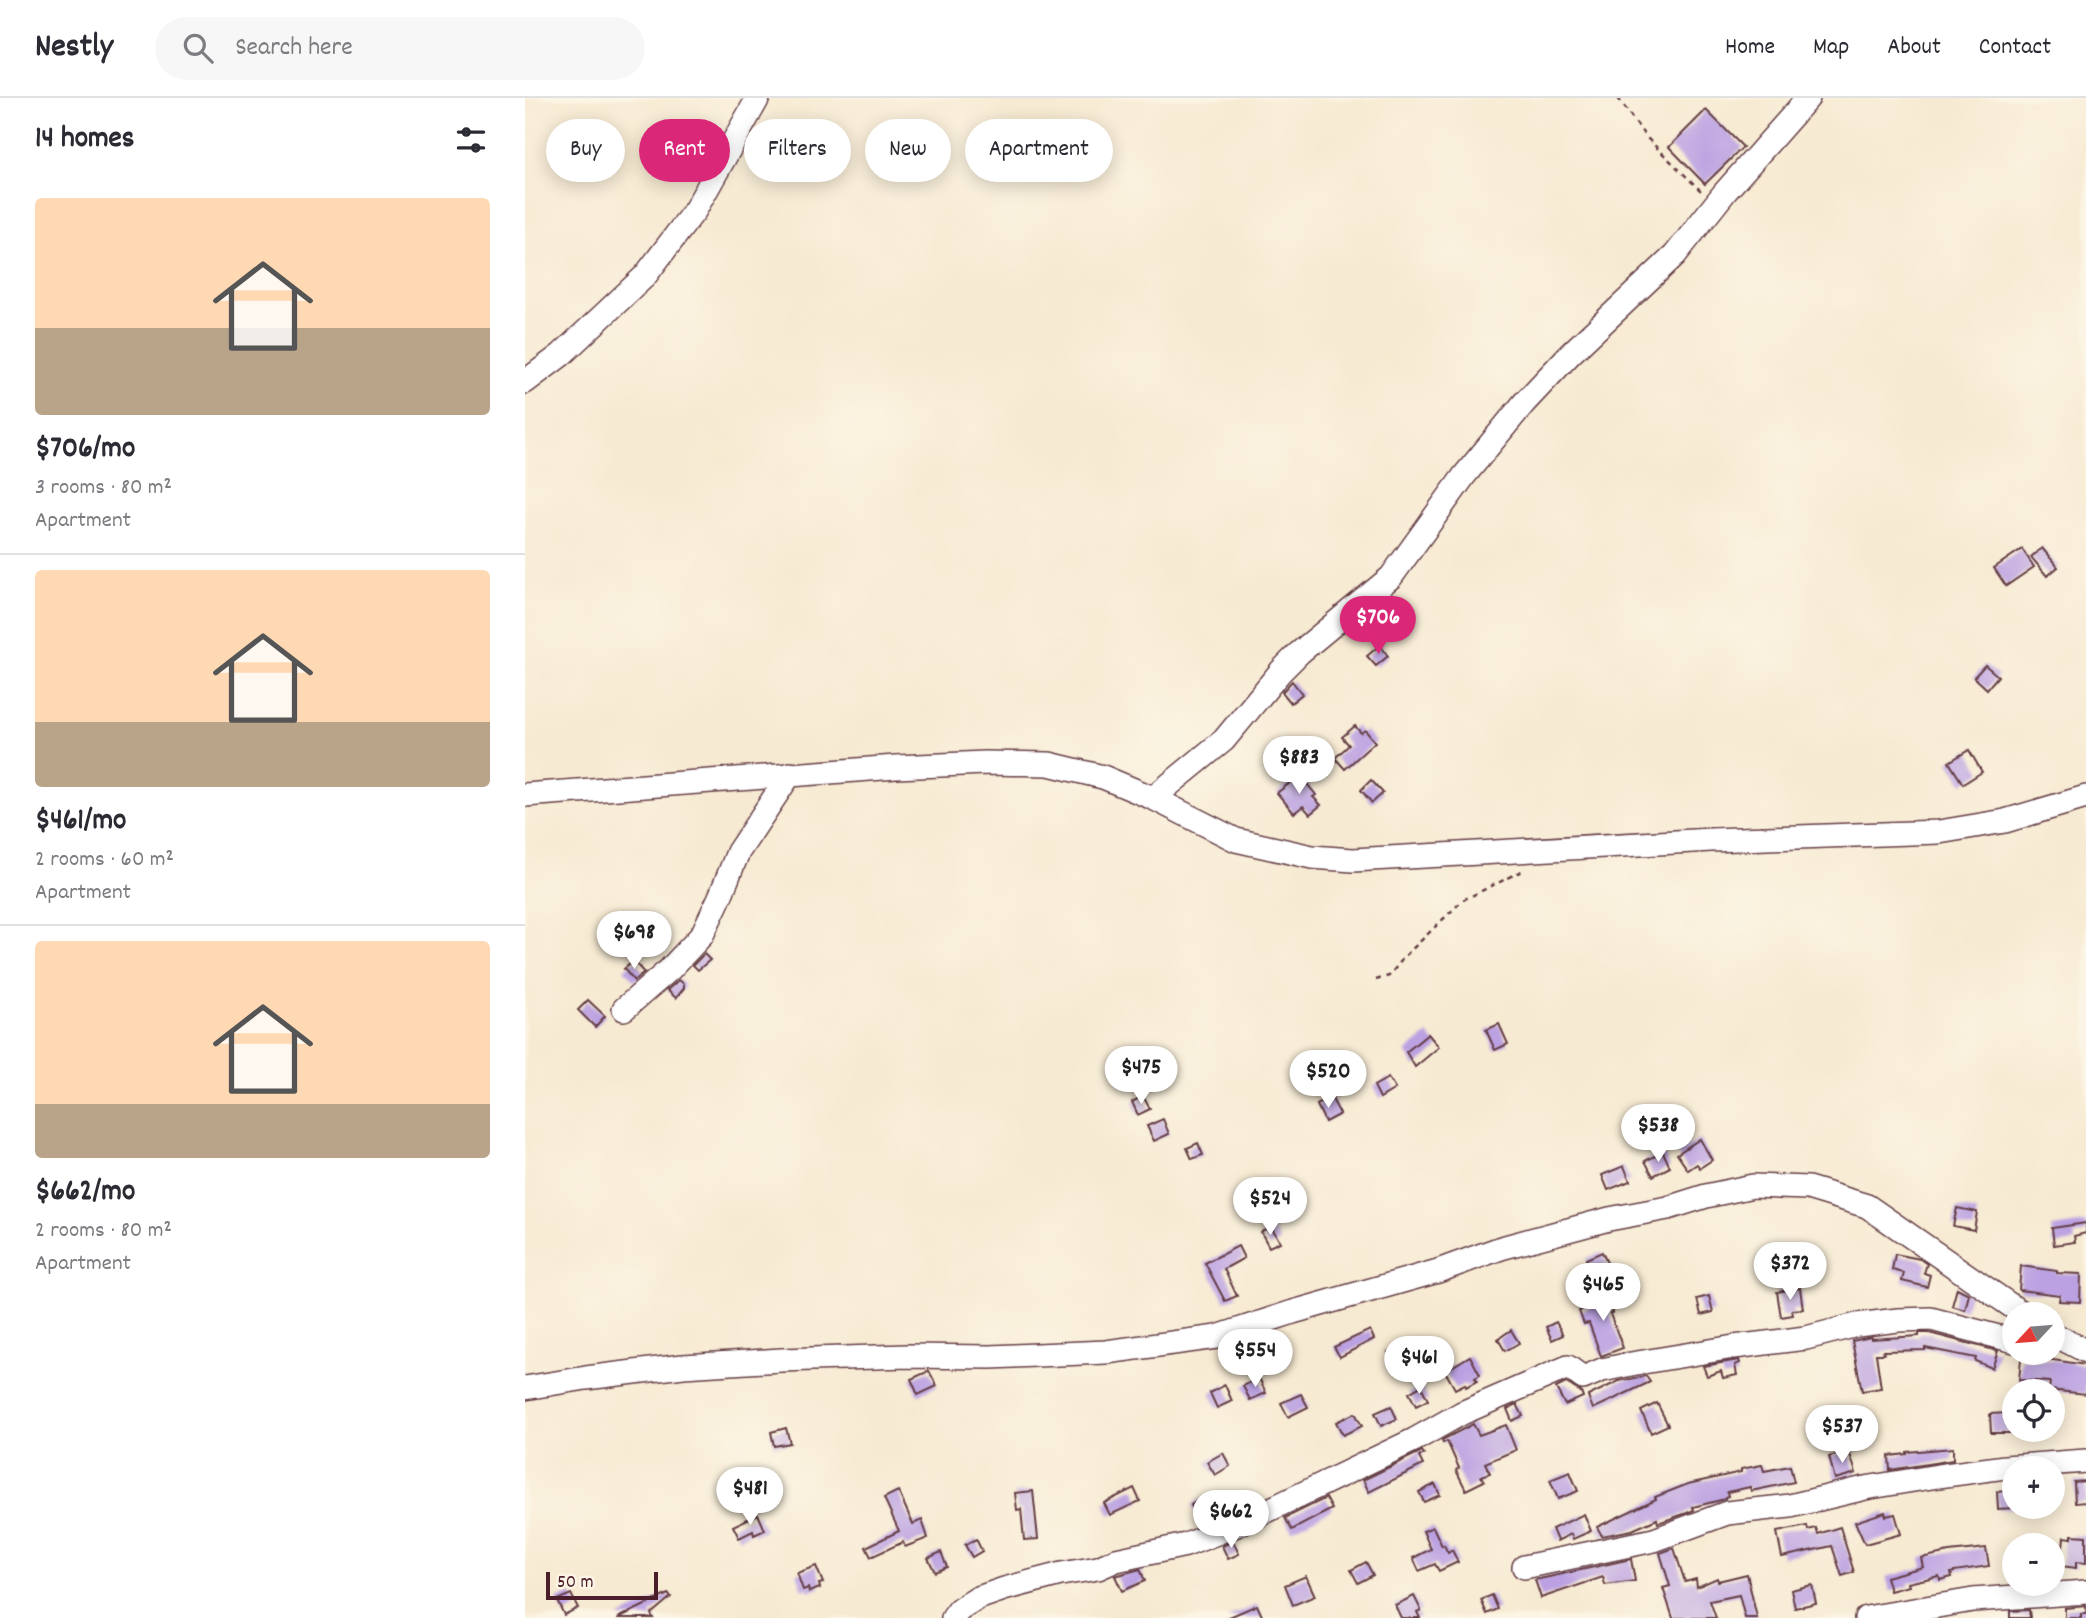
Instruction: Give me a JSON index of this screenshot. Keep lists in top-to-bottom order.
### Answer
{
  "scale_bar": "50 m",
  "north": "bottom left",
  "page": {
    "header": "Nestly",
    "search": "Search here",
    "nav": [
      "Home",
      "Map",
      "About",
      "Contact"
    ],
    "heading": "14 homes",
    "chip": [
      "Buy",
      "Rent",
      "Filters",
      "New",
      "Apartment"
    ],
    "list": [
      {
        "name": "$706/mo",
        "note": "3 rooms · 80 m² · Apartment"
      },
      {
        "name": "$461/mo",
        "note": "2 rooms · 60 m² · Apartment"
      },
      {
        "name": "$662/mo",
        "note": "2 rooms · 80 m² · Apartment"
      }
    ],
    "price": [
      "$706",
      "$883",
      "$698",
      "$475",
      "$520",
      "$538",
      "$524",
      "$372",
      "$465",
      "$554",
      "$461",
      "$537",
      "$481",
      "$662"
    ],
    "map_buttons": ["+", "−"],
    "scale": "50 m"
  }
}
